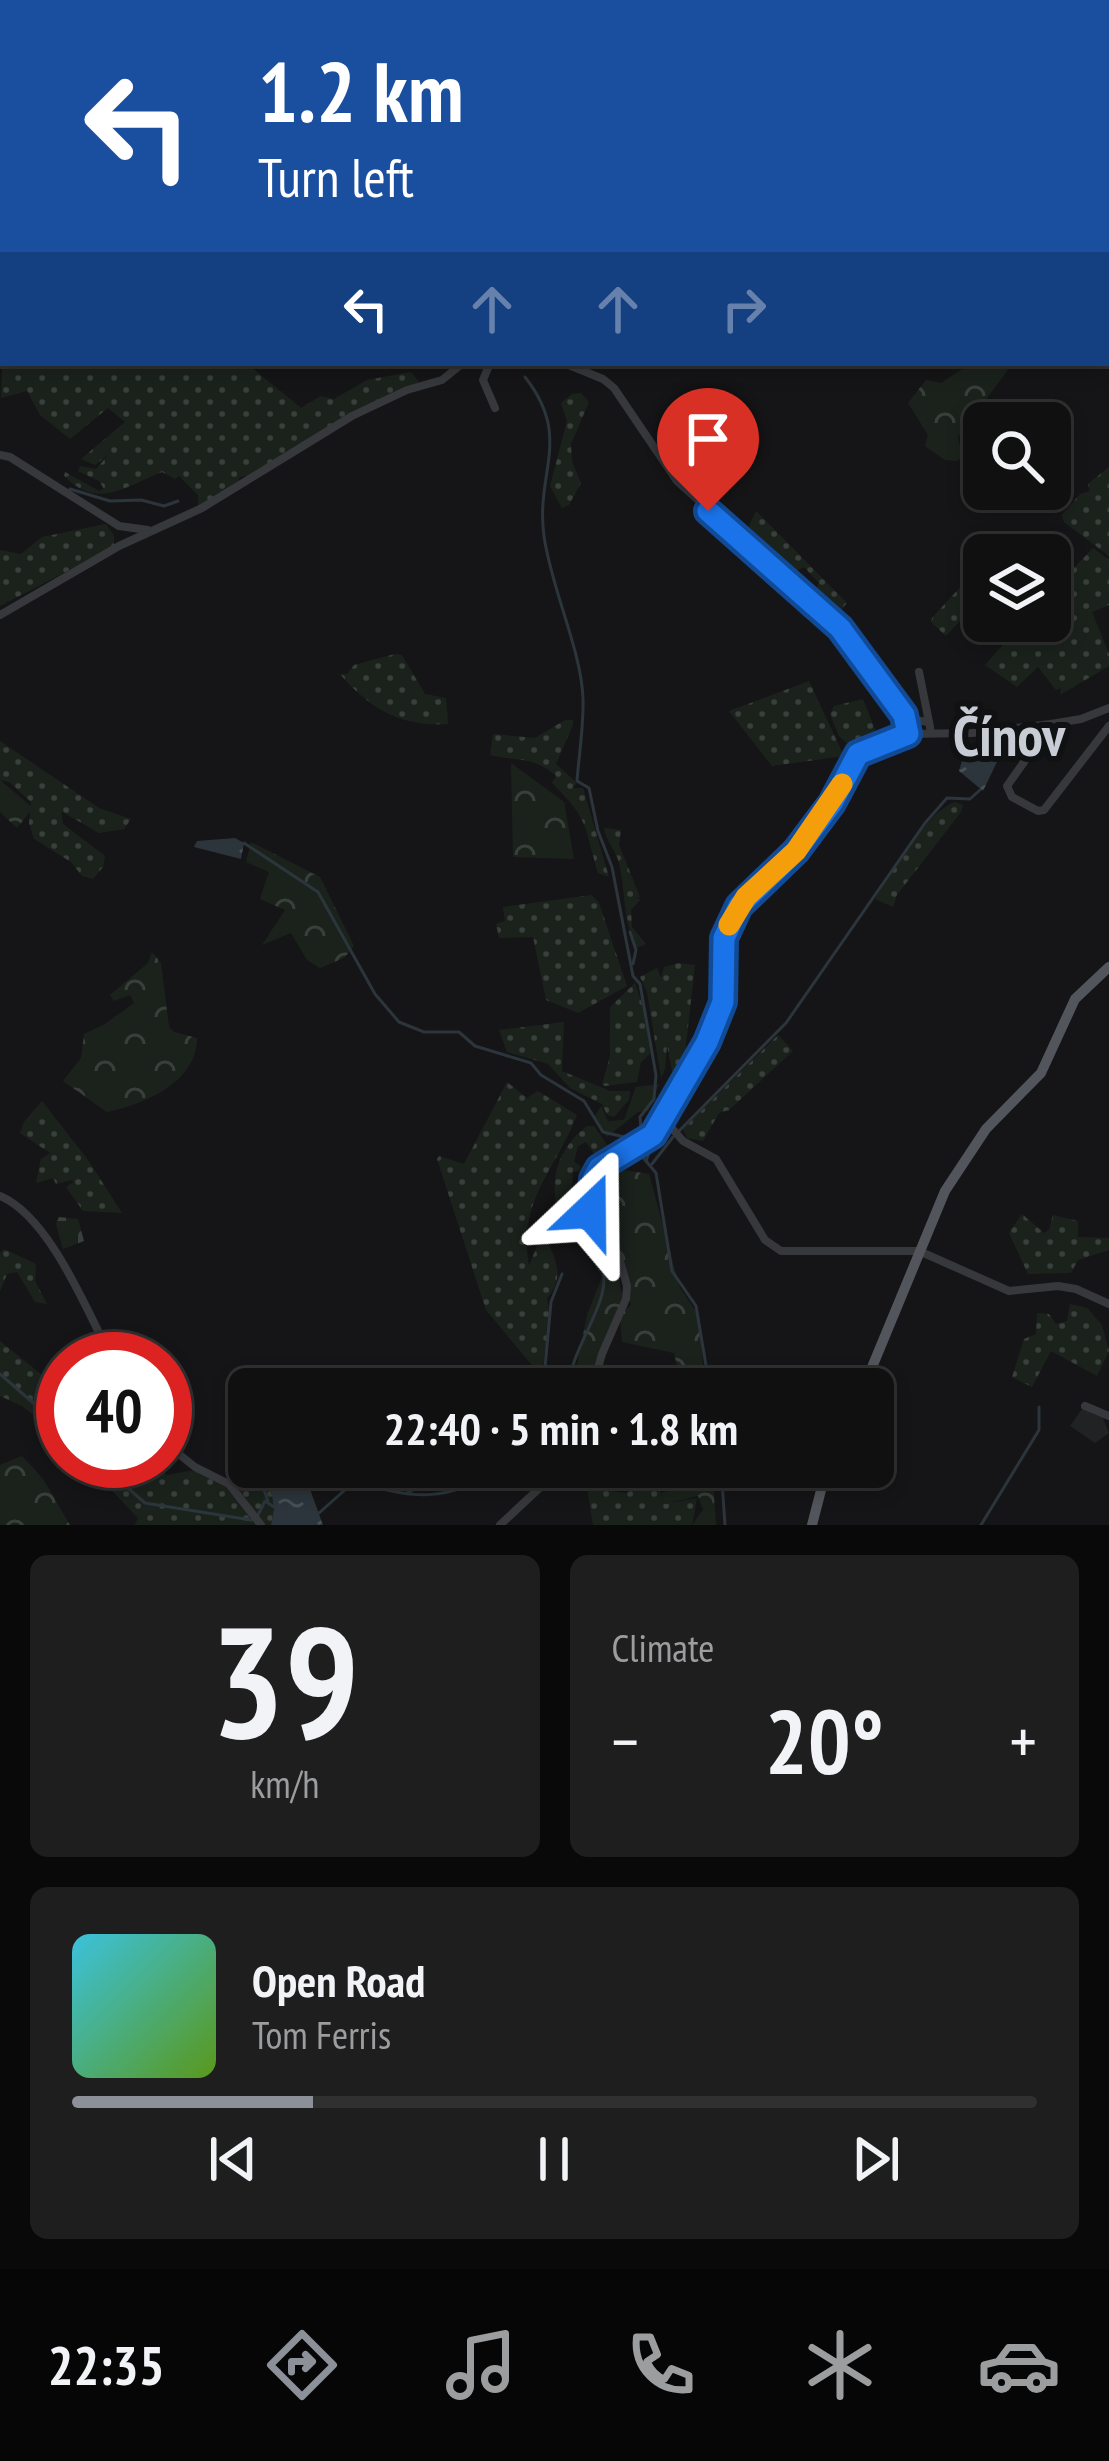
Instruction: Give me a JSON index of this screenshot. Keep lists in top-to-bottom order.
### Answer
{
  "districts": ["Čínov"],
  "page": {
    "turn": ["1.2 km", "Turn left"],
    "limit": "40",
    "trip": "22:40 · 5 min · 1.8 km",
    "tile": [
      ["39", "km/h"],
      "Climate"
    ],
    "heat": ["−", "20°", "+"],
    "song": ["Open Road", "Tom Ferris"],
    "tabs": "22:35"
  }
}
